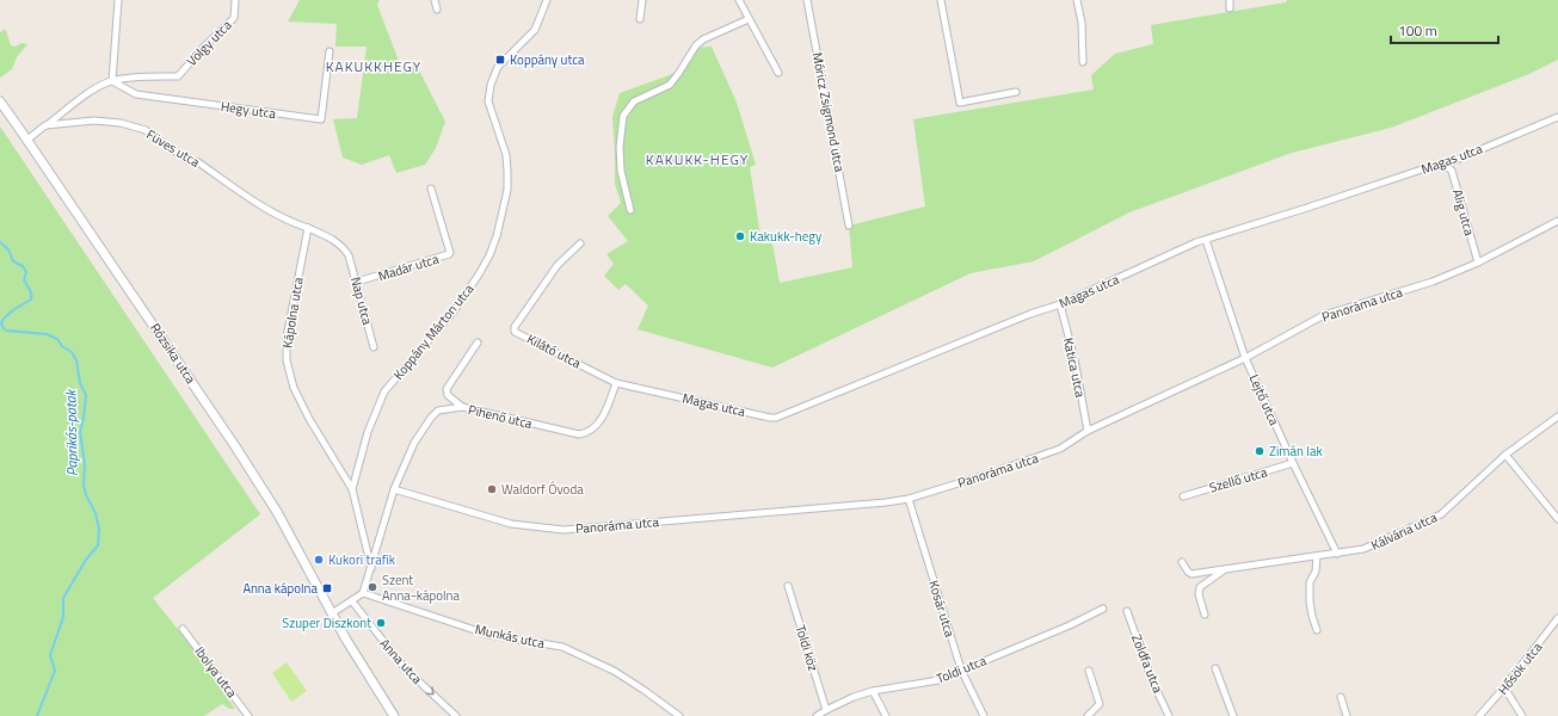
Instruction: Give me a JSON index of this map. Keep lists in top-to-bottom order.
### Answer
{
  "streets": {
    "main road": ["Rózsika utca"],
    "street": [
      "Völgy utca",
      "Hegy utca",
      "Móricz Zsigmond utca",
      "Füves utca",
      "Magas utca",
      "Alig utca",
      "Madár utca",
      "Nap utca",
      "Panoráma utca",
      "Kápolna utca",
      "Koppány Márton utca",
      "Kilátó utca",
      "Katica utca",
      "Lejtő utca",
      "Pihenő utca",
      "Szellő utca",
      "Kálvária utca",
      "Kosár utca",
      "Munkás utca",
      "Toldi köz",
      "Anna utca",
      "Zöldfa utca",
      "Hősök utca",
      "Toldi utca",
      "Ibolya utca"
    ]
  },
  "crossings": [
    ["Völgy utca", "Hegy utca"],
    ["Völgy utca", "Füves utca"],
    ["Füves utca", "Nap utca"],
    ["Füves utca", "Kápolna utca"],
    ["Magas utca", "Alig utca"],
    ["Magas utca", "Kilátó utca"],
    ["Magas utca", "Katica utca"],
    ["Magas utca", "Lejtő utca"],
    ["Magas utca", "Pihenő utca"],
    ["Alig utca", "Panoráma utca"],
    ["Madár utca", "Nap utca"],
    ["Nap utca", "Kápolna utca"],
    ["Panoráma utca", "Katica utca"],
    ["Panoráma utca", "Lejtő utca"],
    ["Panoráma utca", "Pihenő utca"],
    ["Panoráma utca", "Kosár utca"],
    ["Kápolna utca", "Koppány Márton utca"],
    ["Koppány Márton utca", "Pihenő utca"],
    ["Kilátó utca", "Pihenő utca"],
    ["Lejtő utca", "Szellő utca"],
    ["Lejtő utca", "Kálvária utca"],
    ["Pihenő utca", "Munkás utca"],
    ["Kosár utca", "Toldi utca"],
    ["Toldi köz", "Toldi utca"]
  ],
  "one_way": ["Anna utca"],
  "districts": ["KAKUKKHEGY", "KAKUKK-HEGY"],
  "water": ["Paprikás-patak"],
  "places": {
    "transit": ["Koppány utca", "Anna kápolna"],
    "other": [
      "Kakukk-hegy",
      "Zimán lak",
      "Waldorf Óvoda",
      "Kukori trafik",
      "Szent Anna-kápolna",
      "Szuper Diszkont"
    ]
  },
  "scale_bar": "100 m"
}
